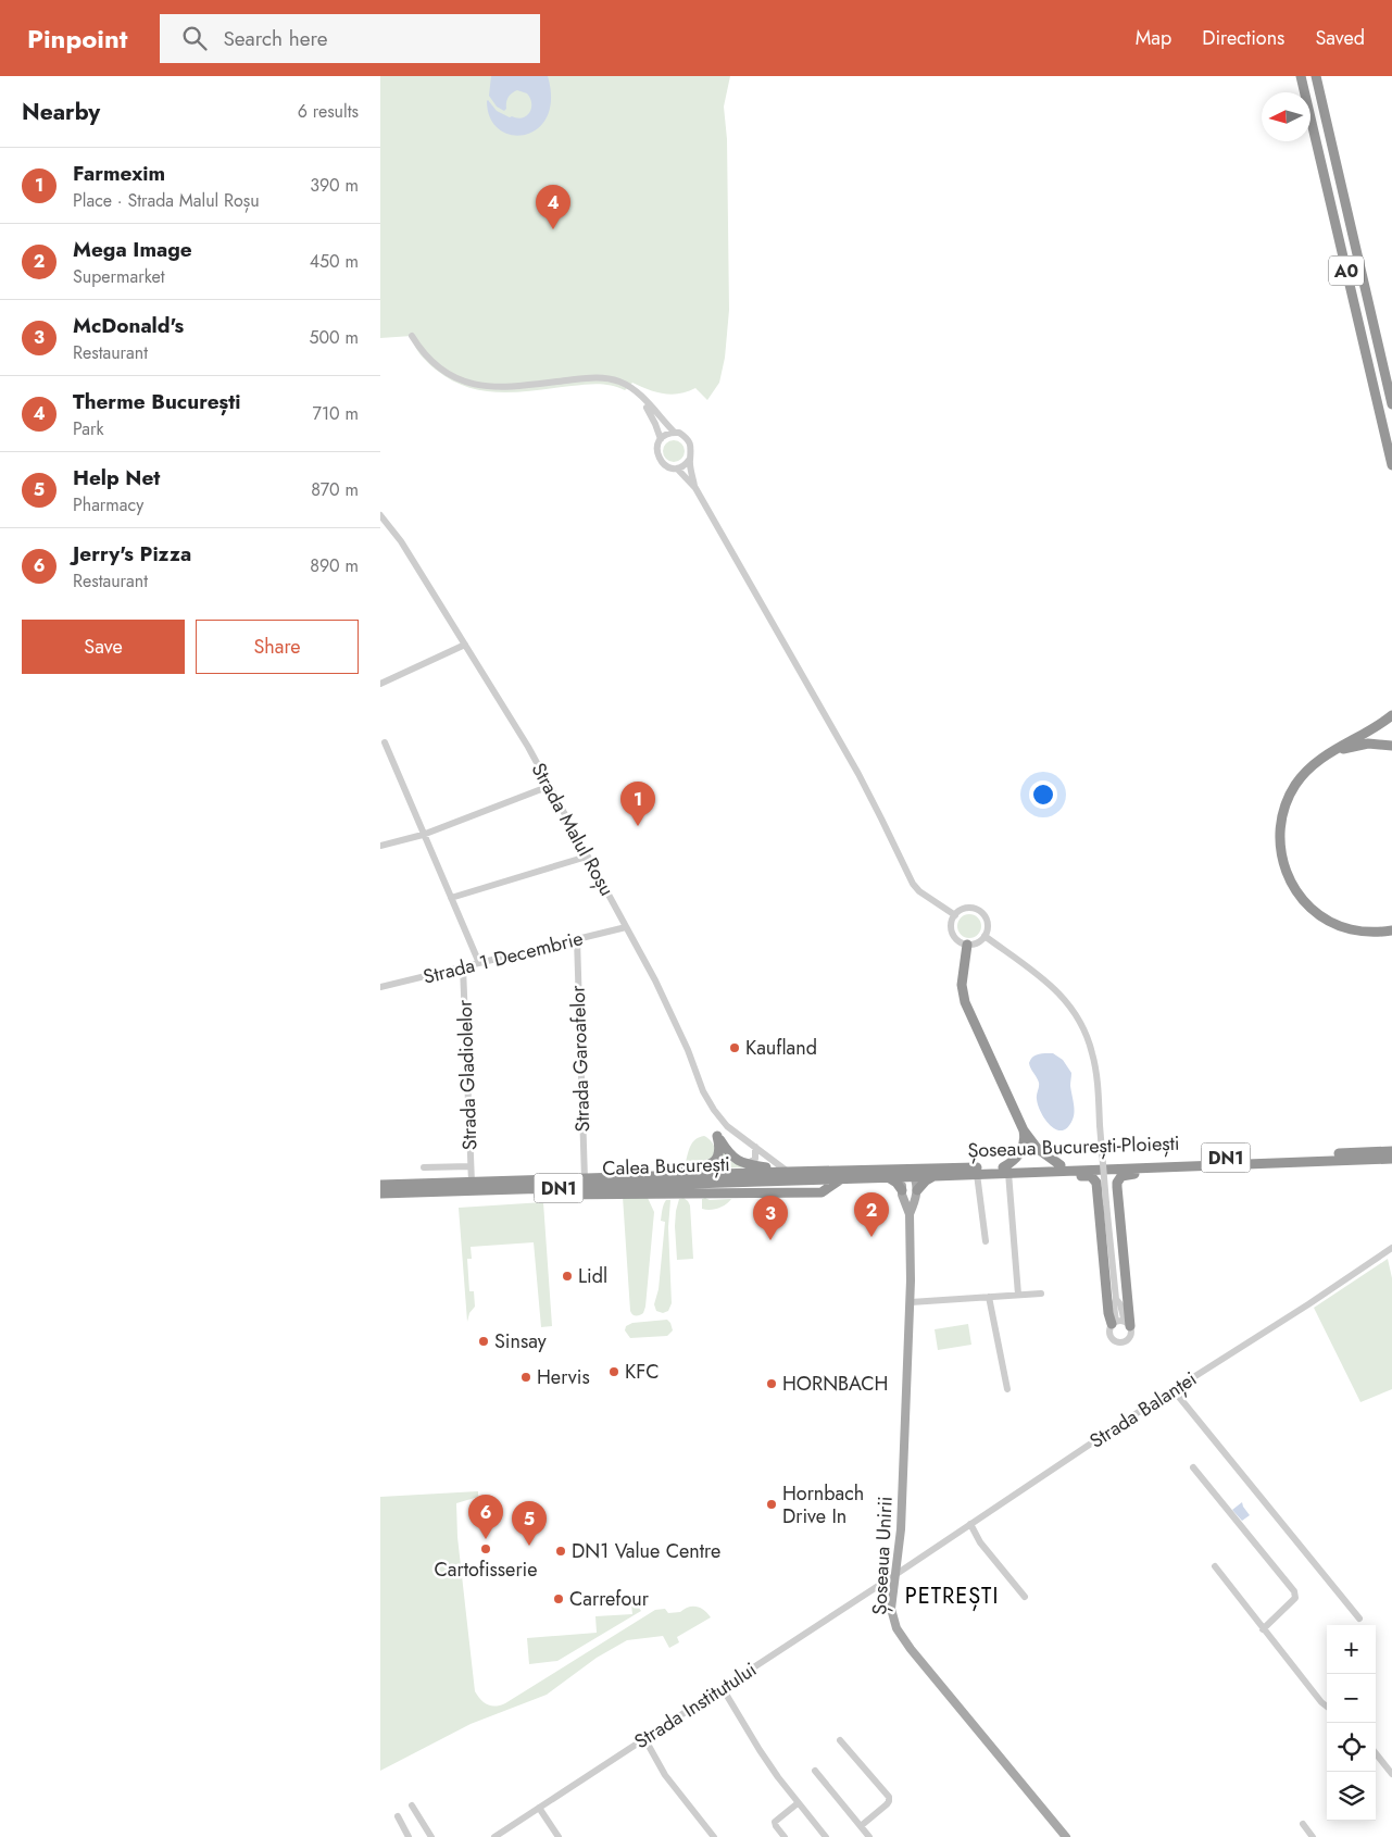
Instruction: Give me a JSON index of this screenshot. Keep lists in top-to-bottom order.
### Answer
{
  "streets": {
    "highway": [
      "A0",
      "Șoseaua București-Ploiești",
      "DN1",
      "Calea București"
    ],
    "main road": ["Șoseaua Unirii"],
    "street": [
      "Strada Malul Roșu",
      "Strada 1 Decembrie",
      "Strada Garoafelor",
      "Strada Gladiolelor",
      "Strada Balanței",
      "Strada Institutului"
    ]
  },
  "crossings": [
    ["Strada Malul Roșu", "Strada 1 Decembrie"],
    ["Strada Malul Roșu", "Calea București"],
    ["Strada 1 Decembrie", "Strada Garoafelor"],
    ["Strada 1 Decembrie", "Strada Gladiolelor"],
    ["Strada Garoafelor", "Calea București"],
    ["Strada Gladiolelor", "DN1"],
    ["Strada Gladiolelor", "Calea București"],
    ["Șoseaua București-Ploiești", "DN1"],
    ["Șoseaua București-Ploiești", "Calea București"],
    ["DN1", "Calea București"],
    ["Strada Balanței", "Șoseaua Unirii"],
    ["Strada Balanței", "Strada Institutului"],
    ["Șoseaua Unirii", "Strada Institutului"]
  ],
  "districts": ["PETREȘTI"],
  "places": [
    "Kaufland",
    "Lidl",
    "Sinsay",
    "KFC",
    "Hervis",
    "HORNBACH",
    "Hornbach Drive In",
    "Cartofisserie",
    "DN1 Value Centre",
    "Carrefour"
  ],
  "north": "left",
  "page": {
    "header": "Pinpoint",
    "search": "Search here",
    "nav": ["Map", "Directions", "Saved"],
    "heading": ["Nearby", "6 results"],
    "list": [
      {
        "mark": "1",
        "name": "Farmexim",
        "note": "Place · Strada Malul Roșu",
        "value": "390 m"
      },
      {
        "mark": "2",
        "name": "Mega Image",
        "note": "Supermarket",
        "value": "450 m"
      },
      {
        "mark": "3",
        "name": "McDonald's",
        "note": "Restaurant",
        "value": "500 m"
      },
      {
        "mark": "4",
        "name": "Therme București",
        "note": "Park",
        "value": "710 m"
      },
      {
        "mark": "5",
        "name": "Help Net",
        "note": "Pharmacy",
        "value": "870 m"
      },
      {
        "mark": "6",
        "name": "Jerry's Pizza",
        "note": "Restaurant",
        "value": "890 m"
      }
    ],
    "pins": [
      "4",
      "1",
      "2",
      "3",
      "6",
      "5"
    ],
    "buttons": ["Save", "Share"],
    "map_buttons": ["+", "−"]
  }
}
